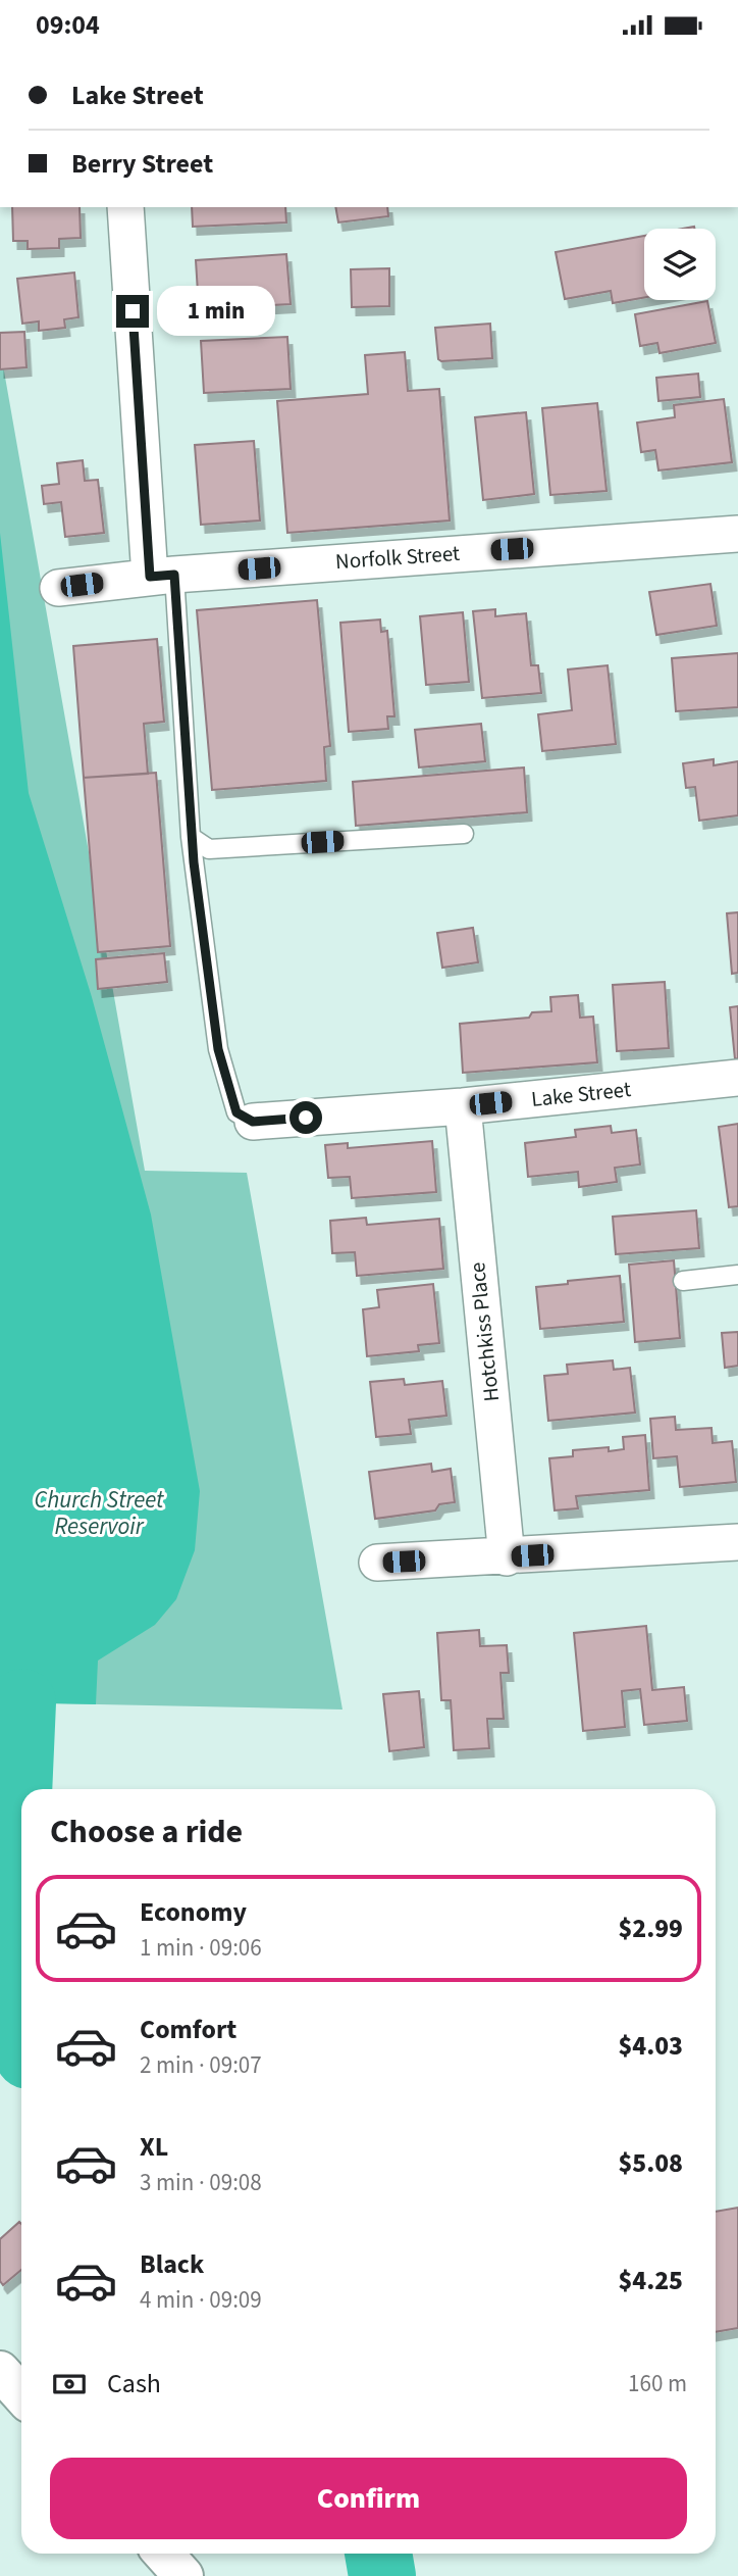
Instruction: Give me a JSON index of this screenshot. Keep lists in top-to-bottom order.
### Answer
{
  "streets": {
    "street": ["Norfolk Street", "Lake Street", "Hotchkiss Place"]
  },
  "crossings": [
    ["Lake Street", "Hotchkiss Place"]
  ],
  "water": ["Church Street Reservoir"],
  "page": {
    "status": "09:04",
    "banner": ["Lake Street", "Berry Street"],
    "bubble": "1 min",
    "heading": "Choose a ride",
    "list": [
      {
        "name": "Economy",
        "note": "1 min · 09:06",
        "value": "$2.99"
      },
      {
        "name": "Comfort",
        "note": "2 min · 09:07",
        "value": "$4.03"
      },
      {
        "name": "XL",
        "note": "3 min · 09:08",
        "value": "$5.08"
      },
      {
        "name": "Black",
        "note": "4 min · 09:09",
        "value": "$4.25"
      }
    ],
    "pay": ["Cash", "160 m"],
    "buttons": "Confirm"
  }
}
